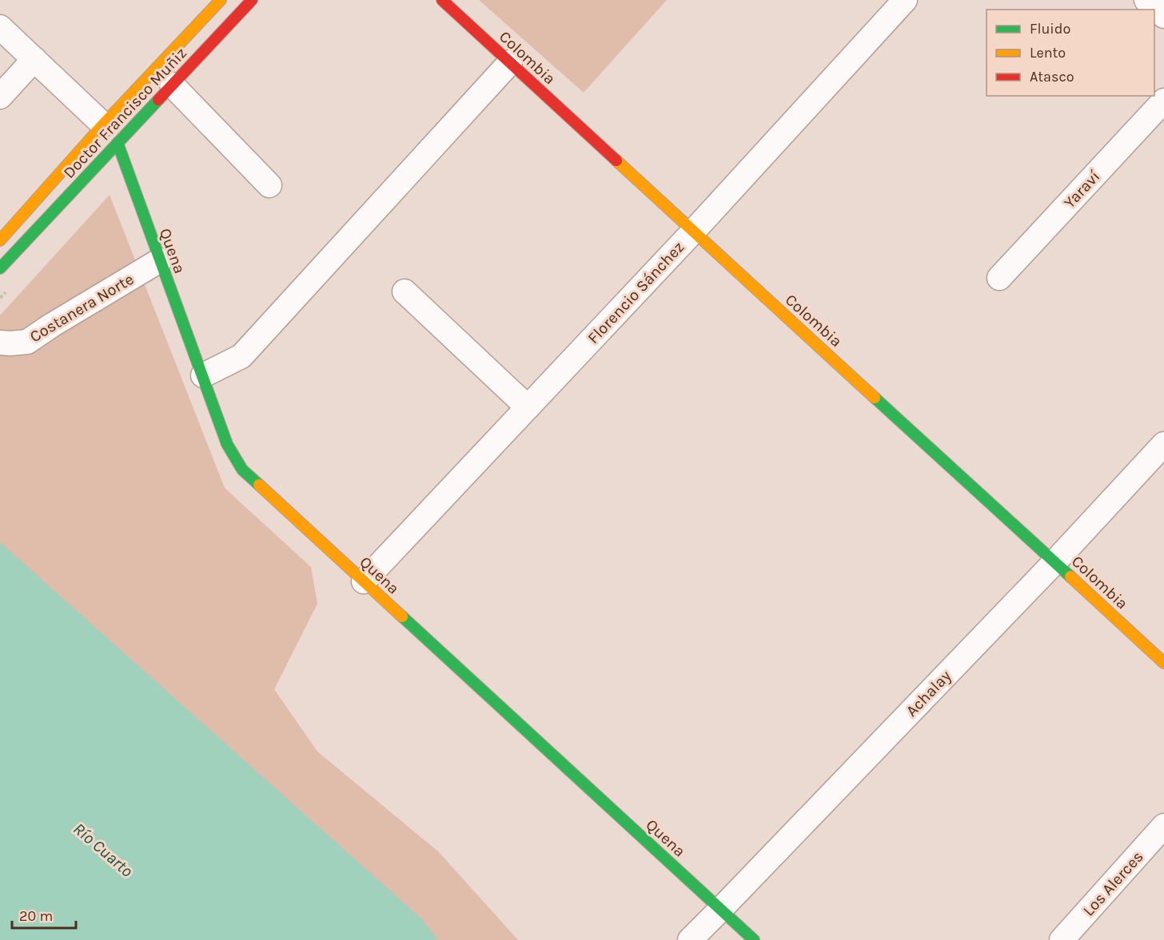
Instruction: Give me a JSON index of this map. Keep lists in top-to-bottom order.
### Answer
{
  "streets": {
    "street": [
      "Colombia",
      "Doctor Francisco Muñiz",
      "Yaraví",
      "Quena",
      "Florencio Sánchez",
      "Costanera Norte",
      "Achalay",
      "Los Alerces"
    ]
  },
  "crossings": [
    ["Colombia", "Florencio Sánchez"],
    ["Colombia", "Achalay"],
    ["Doctor Francisco Muñiz", "Quena"],
    ["Quena", "Florencio Sánchez"],
    ["Quena", "Costanera Norte"],
    ["Quena", "Achalay"]
  ],
  "water": ["Río Cuarto"],
  "legend": ["Fluido", "Lento", "Atasco"],
  "scale_bar": "20 m"
}
